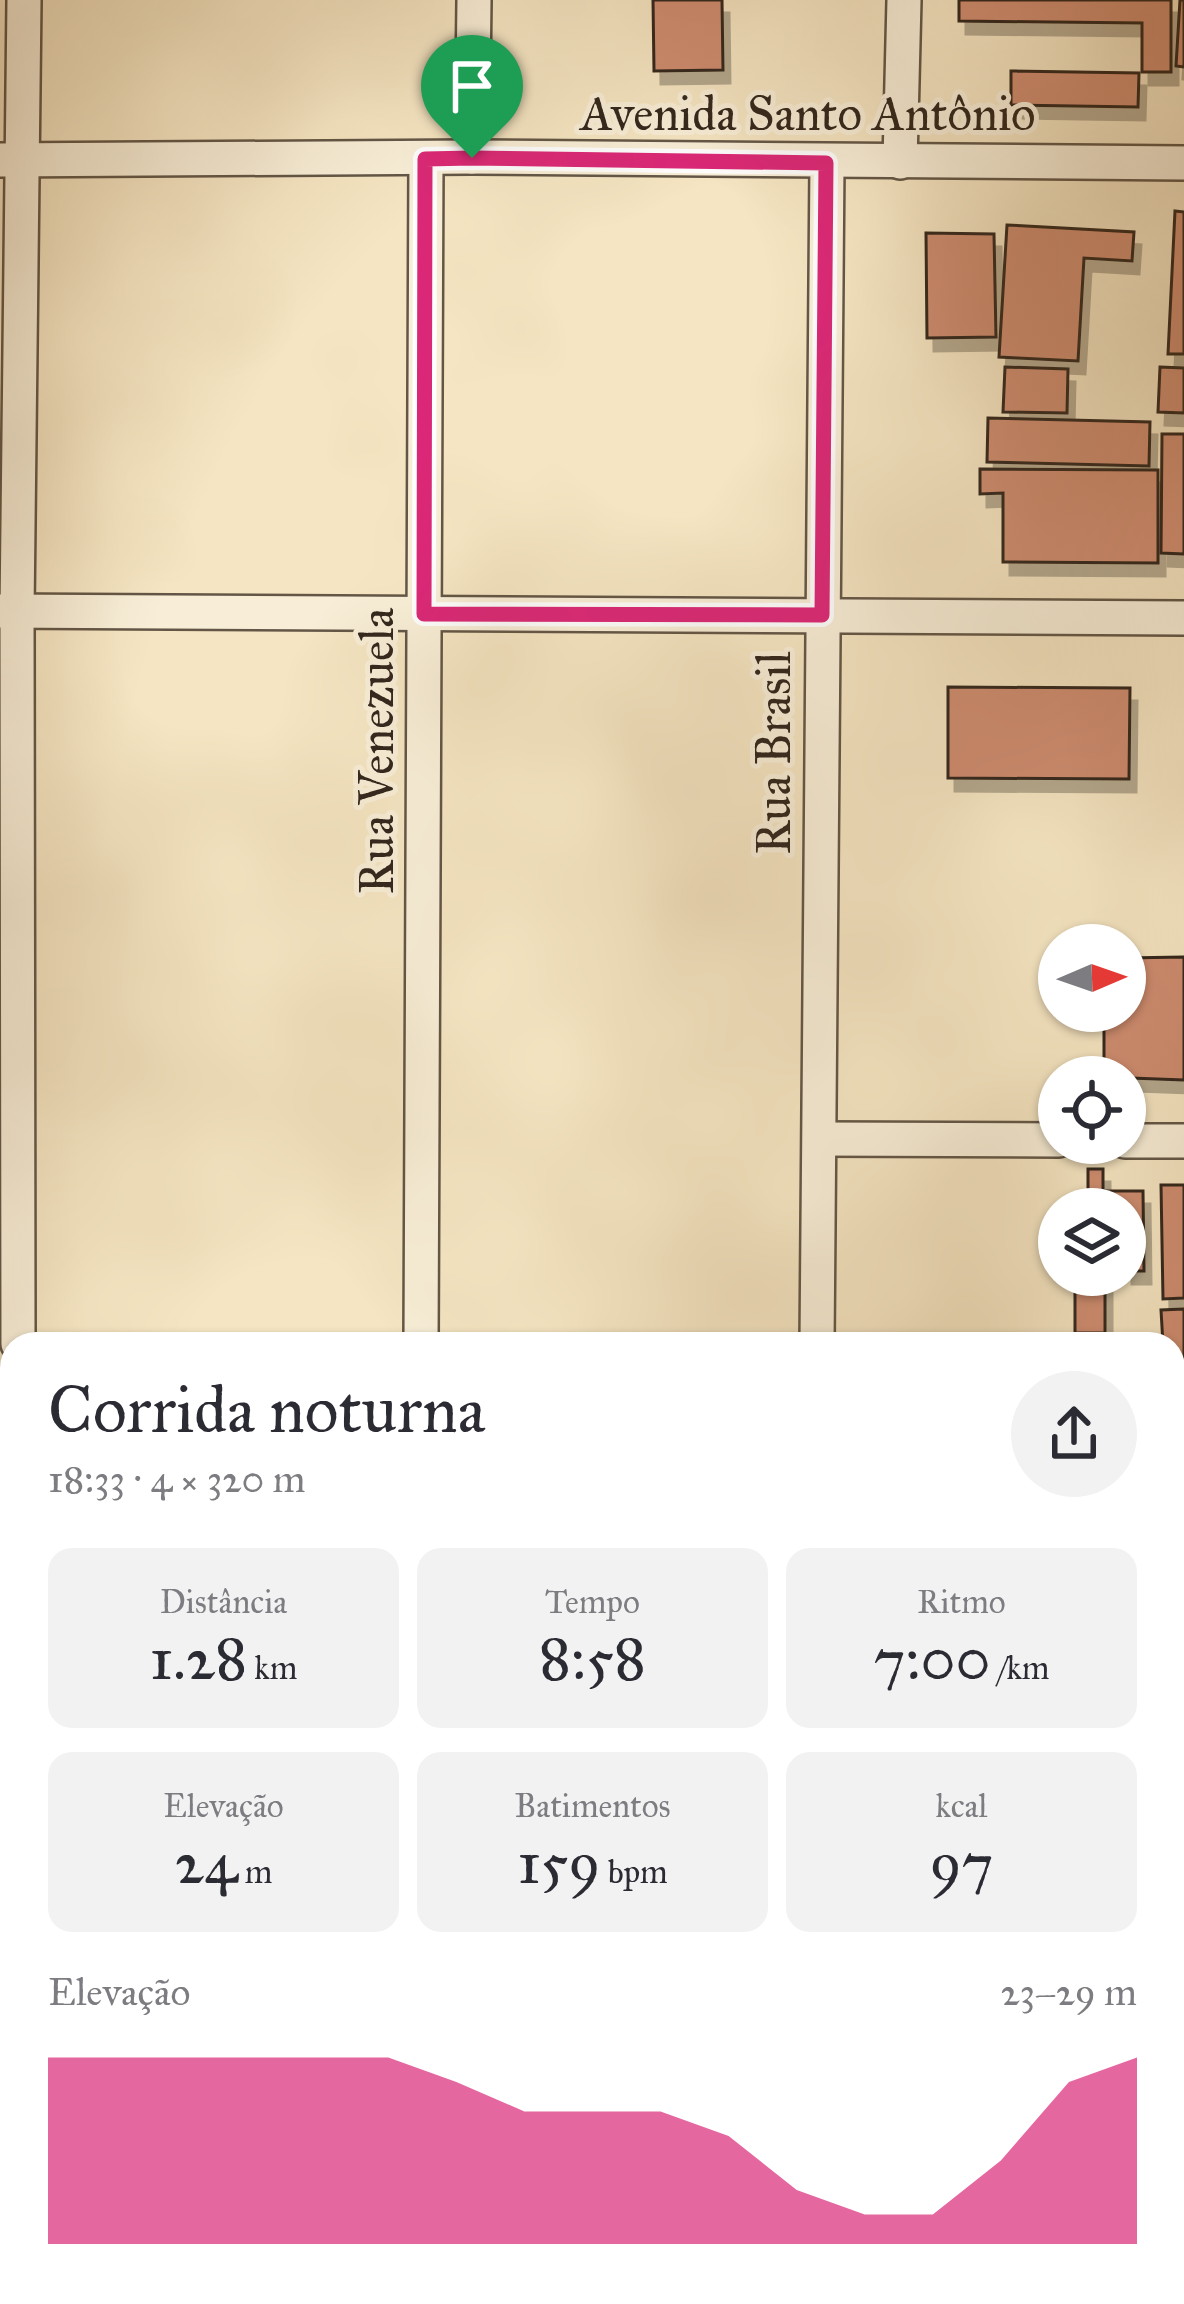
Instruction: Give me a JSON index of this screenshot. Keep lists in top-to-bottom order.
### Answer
{
  "streets": {
    "street": ["Avenida Santo Antônio", "Rua Venezuela", "Rua Brasil"]
  },
  "crossings": [
    ["Avenida Santo Antônio", "Rua Venezuela"],
    ["Avenida Santo Antônio", "Rua Brasil"]
  ],
  "north": "right",
  "page": {
    "heading": ["Corrida noturna", "18:33 · 4 × 320 m"],
    "stats": [
      ["Distância", "1.28 km"],
      ["Tempo", "8:58"],
      ["Ritmo", "7:00 /km"],
      ["Elevação", "24 m"],
      ["Batimentos", "159 bpm"],
      ["kcal", "97"]
    ],
    "chart": ["Elevação", "23–29 m"]
  }
}
